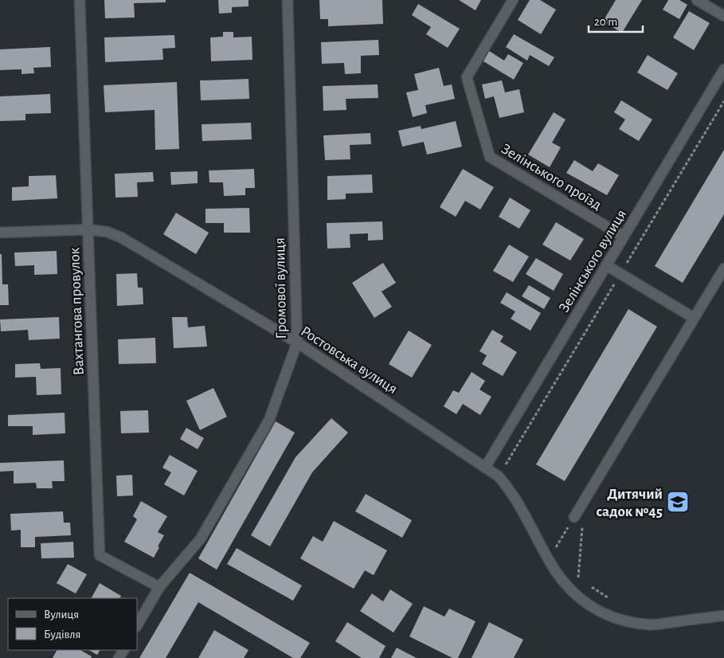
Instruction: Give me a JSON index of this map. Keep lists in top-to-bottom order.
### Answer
{
  "streets": {
    "street": [
      "Зелінського проїзд",
      "Зелінського вулиця",
      "Громової вулиця",
      "Вахтангова провулок",
      "Ростовська вулиця"
    ]
  },
  "crossings": [
    ["Зелінського проїзд", "Зелінського вулиця"],
    ["Зелінського вулиця", "Ростовська вулиця"],
    ["Громової вулиця", "Вахтангова провулок"],
    ["Громової вулиця", "Ростовська вулиця"],
    ["Вахтангова провулок", "Ростовська вулиця"]
  ],
  "places": {
    "school or university": ["Дитячий садок №45"]
  },
  "legend": ["Вулиця", "Будівля"],
  "scale_bar": "20 m"
}
